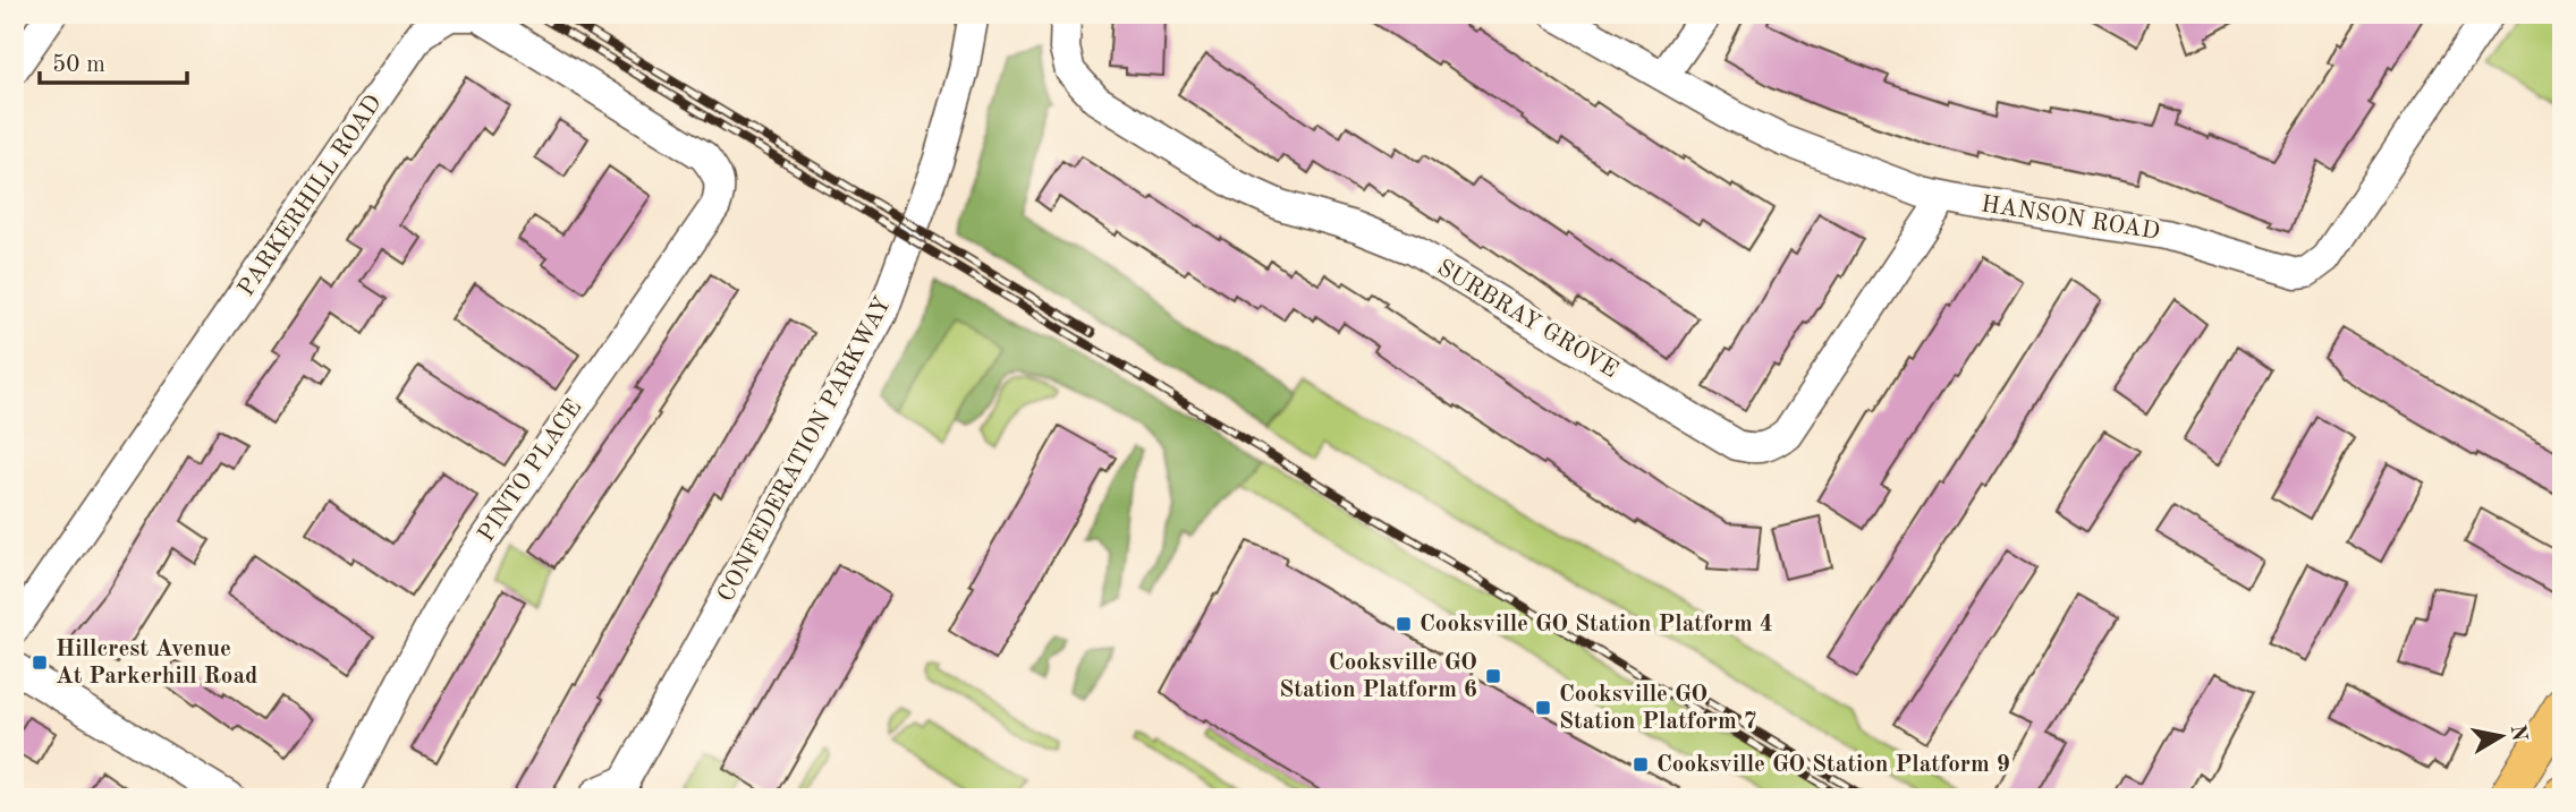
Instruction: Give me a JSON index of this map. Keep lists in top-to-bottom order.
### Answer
{
  "streets": {
    "street": [
      "PARKERHILL ROAD",
      "HANSON ROAD",
      "SURBRAY GROVE",
      "CONFEDERATION PARKWAY",
      "PINTO PLACE"
    ]
  },
  "crossings": [
    ["PARKERHILL ROAD", "PINTO PLACE"],
    ["HANSON ROAD", "SURBRAY GROVE"]
  ],
  "places": {
    "transit": [
      "Cooksville GO Station Platform 4",
      "Hillcrest Avenue At Parkerhill Road",
      "Cooksville GO Station Platform 6",
      "Cooksville GO Station Platform 7",
      "Cooksville GO Station Platform 9"
    ]
  },
  "scale_bar": "50 m",
  "north": "right"
}
